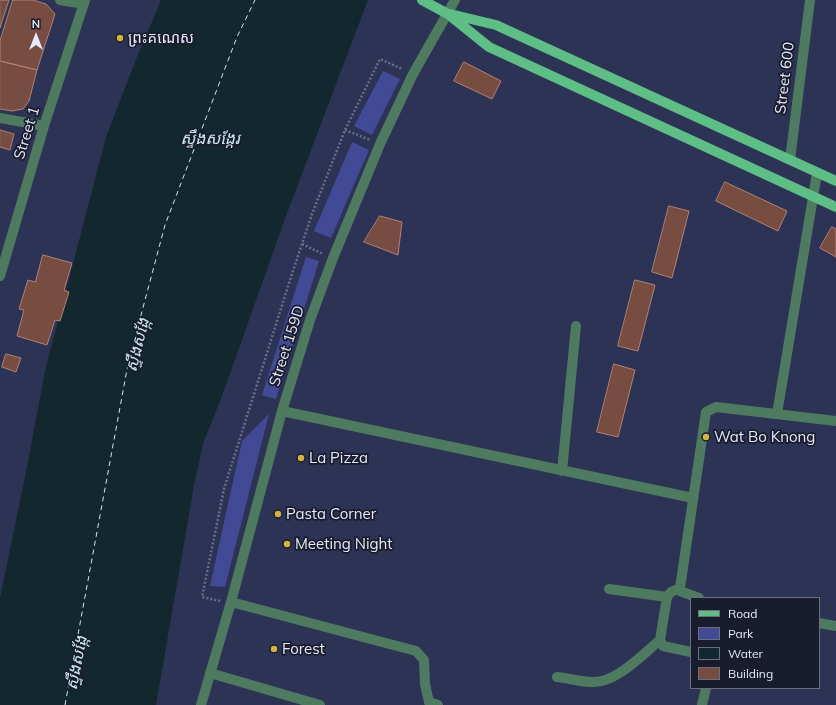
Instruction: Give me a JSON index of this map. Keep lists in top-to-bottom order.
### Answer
{
  "streets": {
    "street": ["Street 600", "Street 1", "Street 159D"]
  },
  "water": ["ស្ទឹងសង្កែរ", "ស្ទឹងសង្កែ"],
  "places": [
    "ព្រះគណេស",
    "Wat Bo Knong",
    "La Pizza",
    "Pasta Corner",
    "Meeting Night",
    "Forest"
  ],
  "legend": [
    "Road",
    "Park",
    "Water",
    "Building"
  ],
  "north": "top"
}
